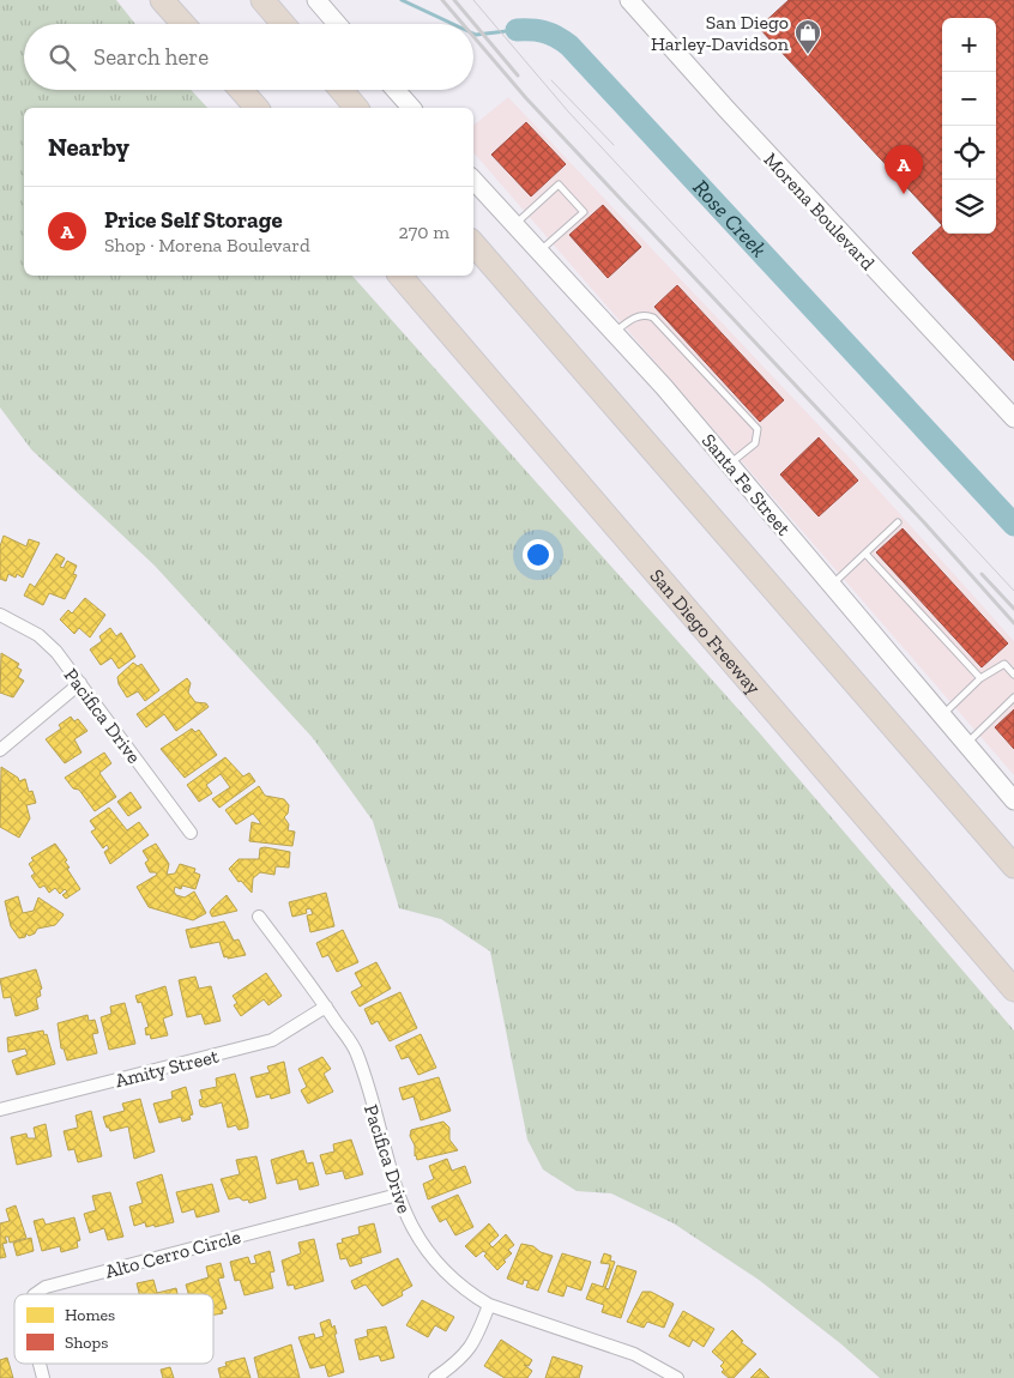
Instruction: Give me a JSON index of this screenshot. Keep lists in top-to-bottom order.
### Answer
{
  "streets": {
    "highway": ["San Diego Freeway"],
    "street": [
      "Morena Boulevard",
      "Santa Fe Street",
      "Pacifica Drive",
      "Amity Street",
      "Alto Cerro Circle"
    ]
  },
  "crossings": [
    ["Pacifica Drive", "Amity Street"],
    ["Pacifica Drive", "Alto Cerro Circle"]
  ],
  "water": ["Rose Creek"],
  "places": {
    "shop": ["San Diego Harley-Davidson"]
  },
  "legend": ["Homes", "Shops"],
  "page": {
    "map_buttons": ["+", "−"],
    "search": "Search here",
    "heading": "Nearby",
    "pins": "A",
    "list": [
      {
        "mark": "A",
        "name": "Price Self Storage",
        "note": "Shop · Morena Boulevard",
        "value": "270 m"
      }
    ]
  }
}
